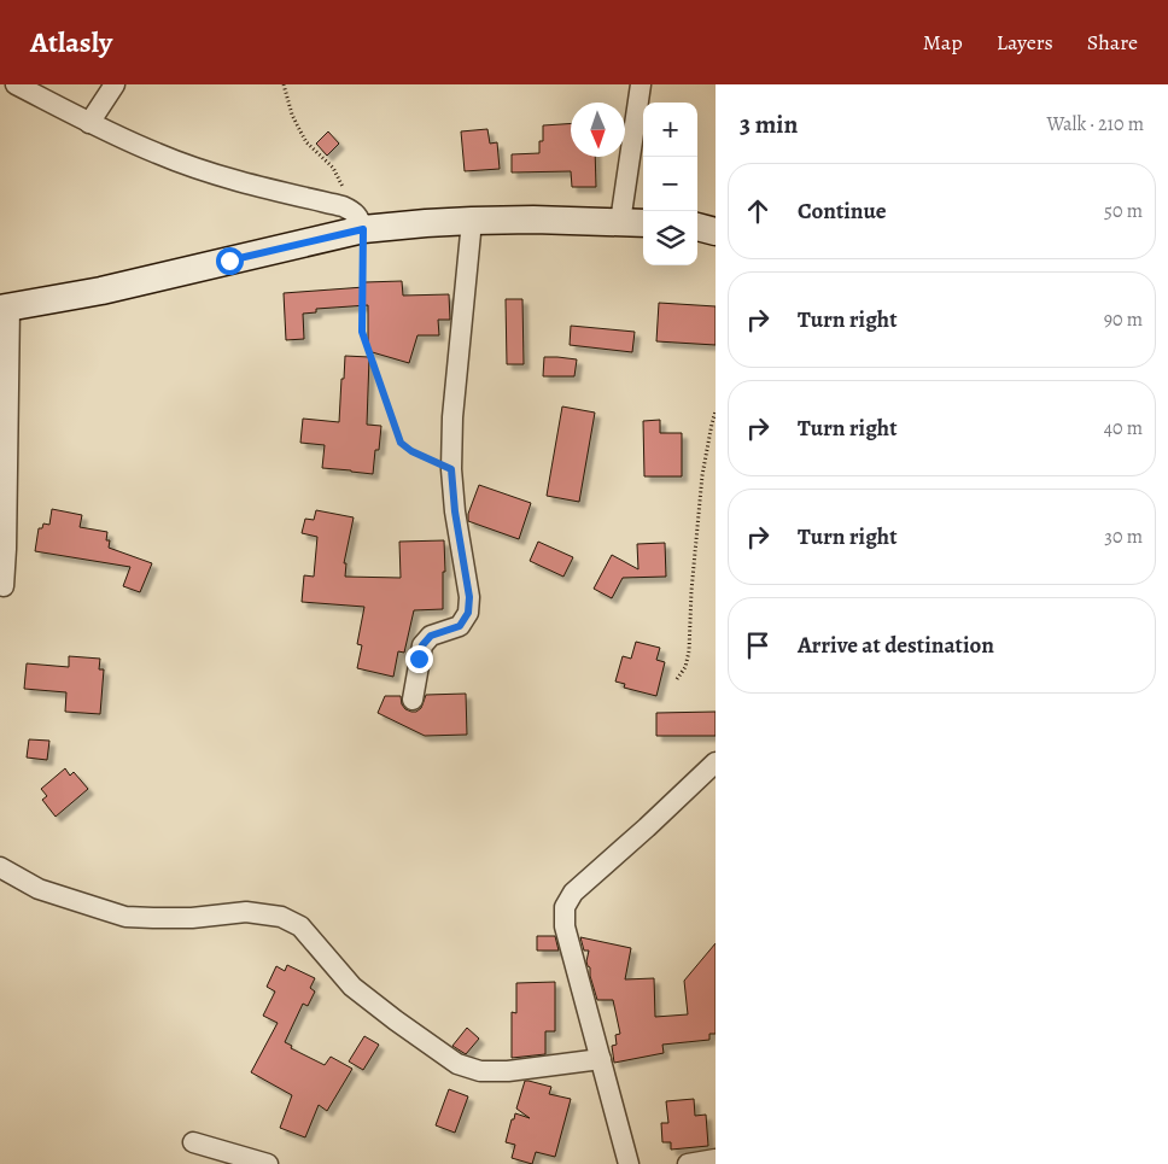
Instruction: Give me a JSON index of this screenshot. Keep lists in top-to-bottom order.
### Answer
{
  "north": "bottom",
  "page": {
    "header": "Atlasly",
    "nav": ["Map", "Layers", "Share"],
    "heading": ["3 min", "Walk · 210 m"],
    "map_buttons": ["+", "−"],
    "list": [
      ["Continue", "50 m"],
      ["Turn right", "90 m"],
      ["Turn right", "40 m"],
      ["Turn right", "30 m"],
      "Arrive at destination"
    ]
  }
}
